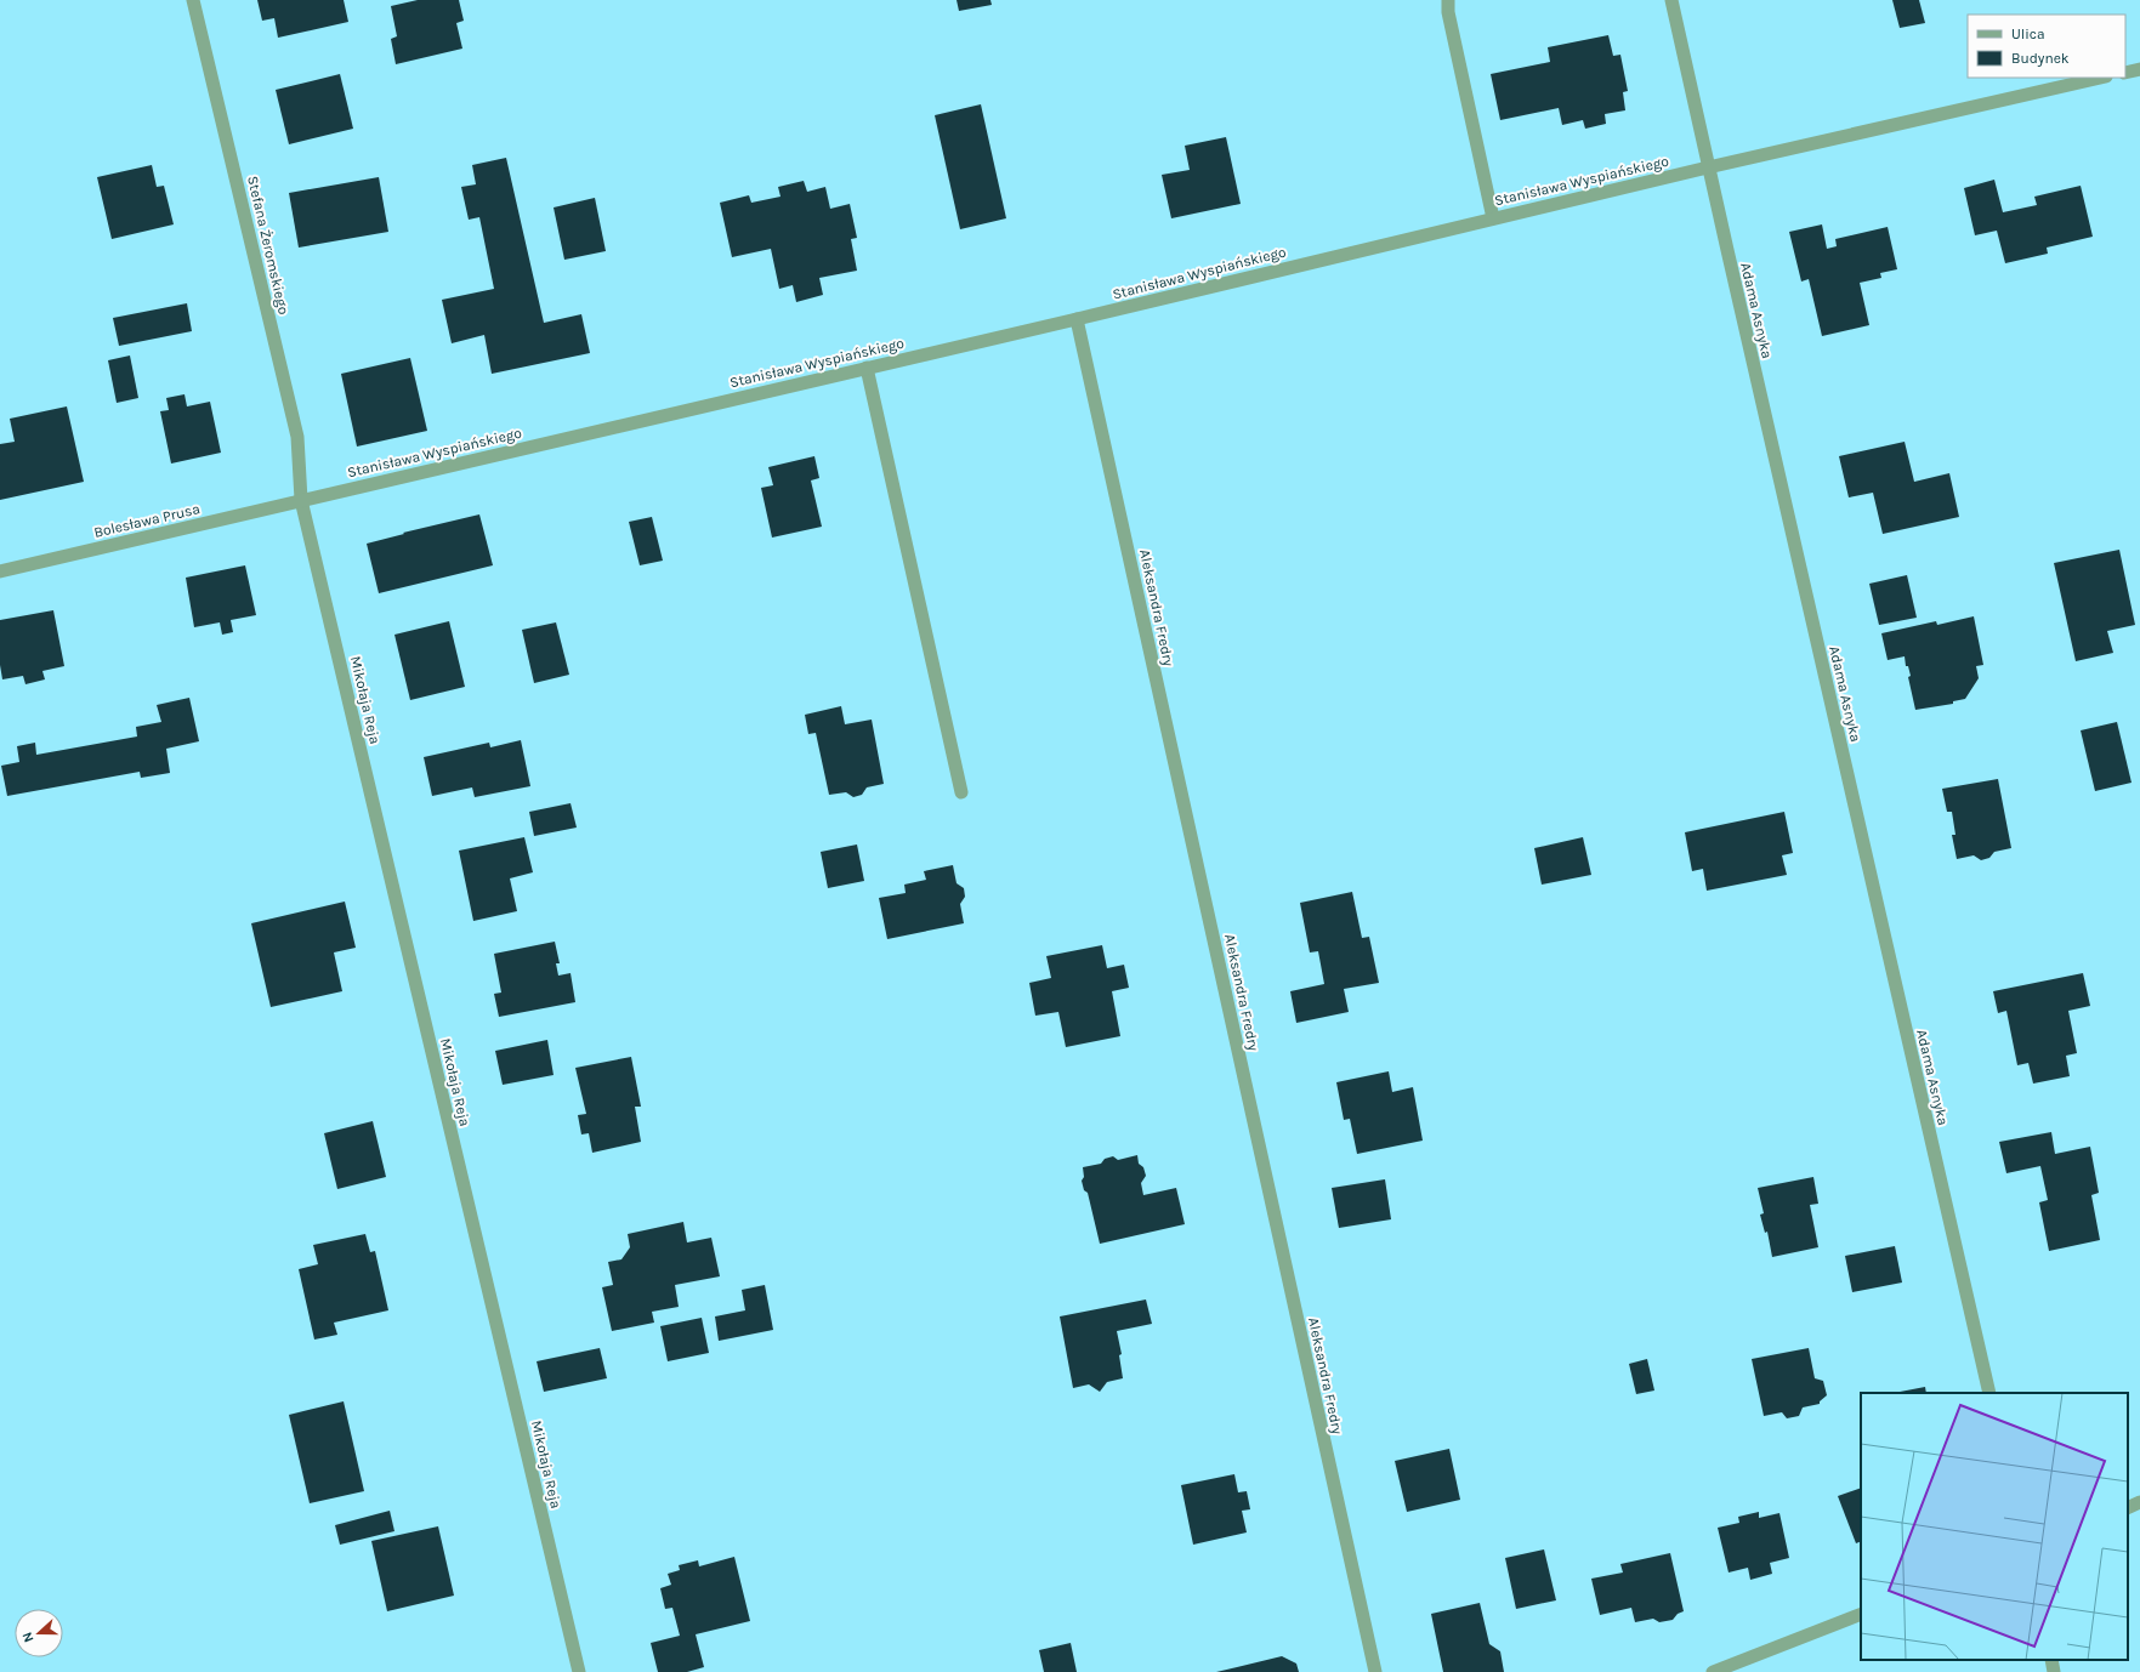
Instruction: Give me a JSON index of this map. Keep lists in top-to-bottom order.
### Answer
{
  "streets": {
    "street": [
      "Stanisława Wyspiańskiego",
      "Stefana Żeromskiego",
      "Adama Asnyka",
      "Bolesława Prusa",
      "Aleksandra Fredry",
      "Mikołaja Reja"
    ]
  },
  "crossings": [
    ["Stanisława Wyspiańskiego", "Stefana Żeromskiego"],
    ["Stanisława Wyspiańskiego", "Adama Asnyka"],
    ["Stanisława Wyspiańskiego", "Bolesława Prusa"],
    ["Stanisława Wyspiańskiego", "Aleksandra Fredry"],
    ["Stanisława Wyspiańskiego", "Mikołaja Reja"],
    ["Stefana Żeromskiego", "Bolesława Prusa"],
    ["Stefana Żeromskiego", "Mikołaja Reja"],
    ["Bolesława Prusa", "Mikołaja Reja"]
  ],
  "legend": ["Ulica", "Budynek"],
  "north": "left"
}
